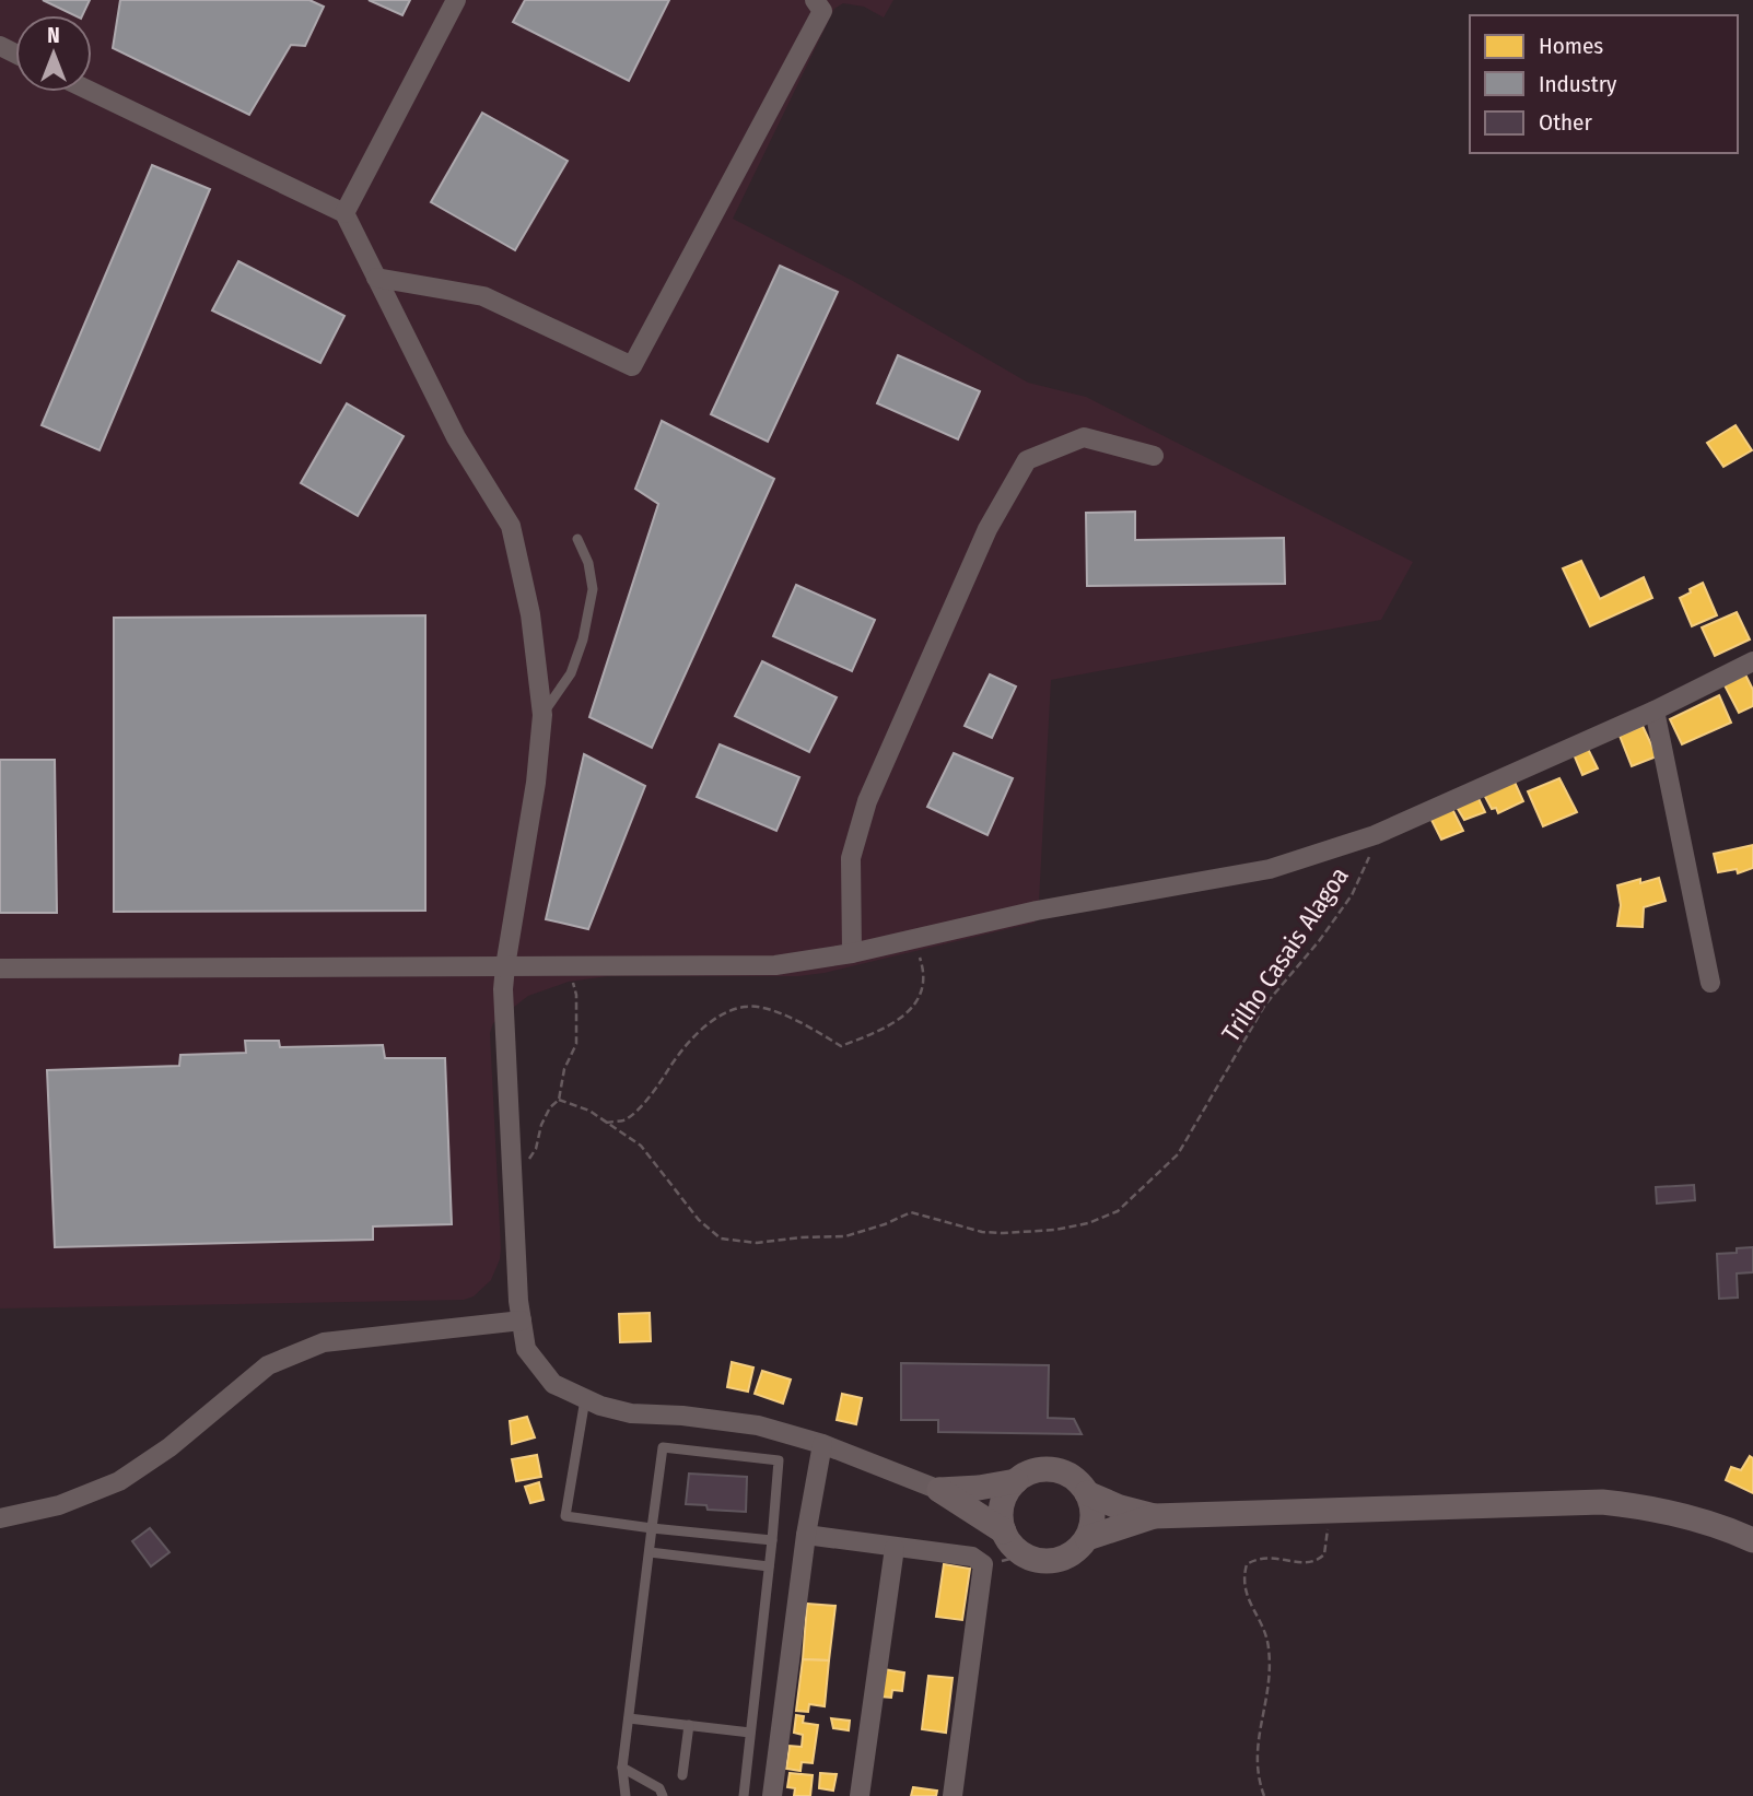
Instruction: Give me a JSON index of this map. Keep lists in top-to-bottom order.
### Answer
{
  "streets": {
    "path": ["Trilho Casais Alagoa"]
  },
  "legend": ["Homes", "Industry", "Other"],
  "north": "top"
}
